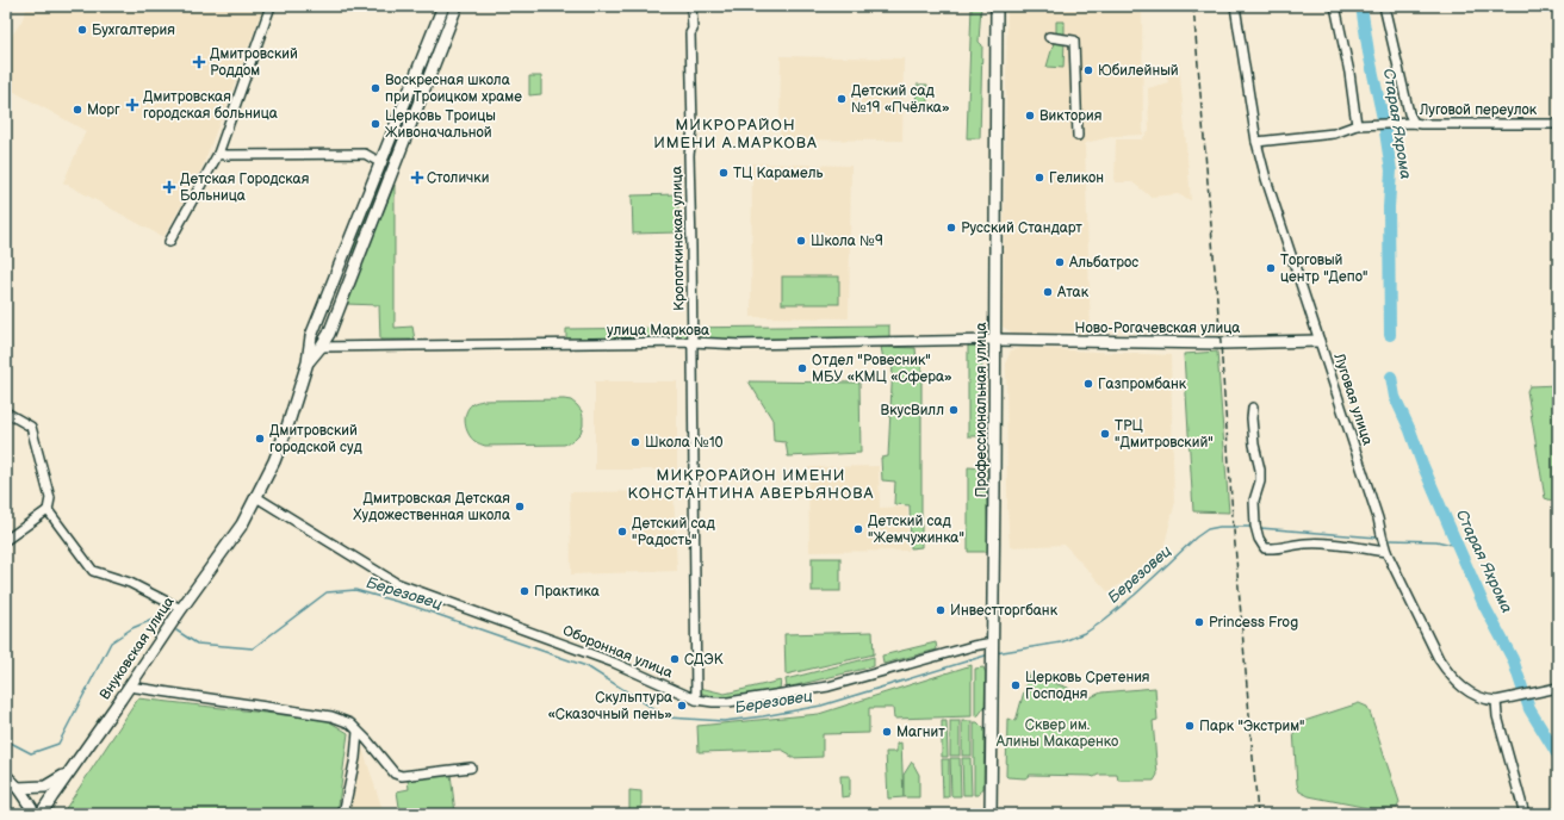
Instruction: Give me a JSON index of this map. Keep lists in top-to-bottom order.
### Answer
{
  "streets": {
    "main road": ["Ново-Рогачевская улица", "Профессиональная улица", "Внуковская улица"],
    "street": [
      "Луговой переулок",
      "Кропоткинская улица",
      "улица Маркова",
      "Луговая улица",
      "Оборонная улица"
    ]
  },
  "crossings": [
    ["Луговой переулок", "Луговая улица"],
    ["Кропоткинская улица", "улица Маркова"],
    ["Кропоткинская улица", "Оборонная улица"],
    ["Ново-Рогачевская улица", "улица Маркова"],
    ["Ново-Рогачевская улица", "Луговая улица"],
    ["Ново-Рогачевская улица", "Профессиональная улица"],
    ["улица Маркова", "Профессиональная улица"],
    ["Профессиональная улица", "Оборонная улица"],
    ["Внуковская улица", "Оборонная улица"]
  ],
  "districts": ["МИКРОРАЙОН ИМЕНИ А.МАРКОВА", "МИКРОРАЙОН ИМЕНИ КОНСТАНТИНА АВЕРЬЯНОВА"],
  "water": ["Старая Яхрома", "Березовец"],
  "parks": ["Сквер им. Алины Макаренко"],
  "places": {
    "other": [
      "Бухгалтерия",
      "Юбилейный",
      "Воскресная школа при Троицком храме",
      "Детский сад №19 «Пчёлка»",
      "Морг",
      "Виктория",
      "Церковь Троицы Живоначальной",
      "ТЦ Карамель",
      "Геликон",
      "Русский Стандарт",
      "Школа №9",
      "Альбатрос",
      "Торговый центр \"Депо\"",
      "Атак",
      "Отдел \"Ровесник\" МБУ «КМЦ «Сфера»",
      "Газпромбанк",
      "ВкусВилл",
      "ТРЦ \"Дмитровский\"",
      "Дмитровский городской суд",
      "Школа №10",
      "Дмитровская Детская Художественная школа",
      "Детский сад \"Жемчужинка\"",
      "Детский сад \"Радость\"",
      "Практика",
      "Инвестторгбанк",
      "Princess Frog",
      "СДЭК",
      "Церковь Сретения Господня",
      "Скульптура «Сказочный пень»",
      "Парк \"Экстрим\"",
      "Магнит"
    ],
    "health": [
      "Дмитровский Роддом",
      "Дмитровская городская больница",
      "Столички",
      "Детская Городская Больница"
    ]
  }
}
